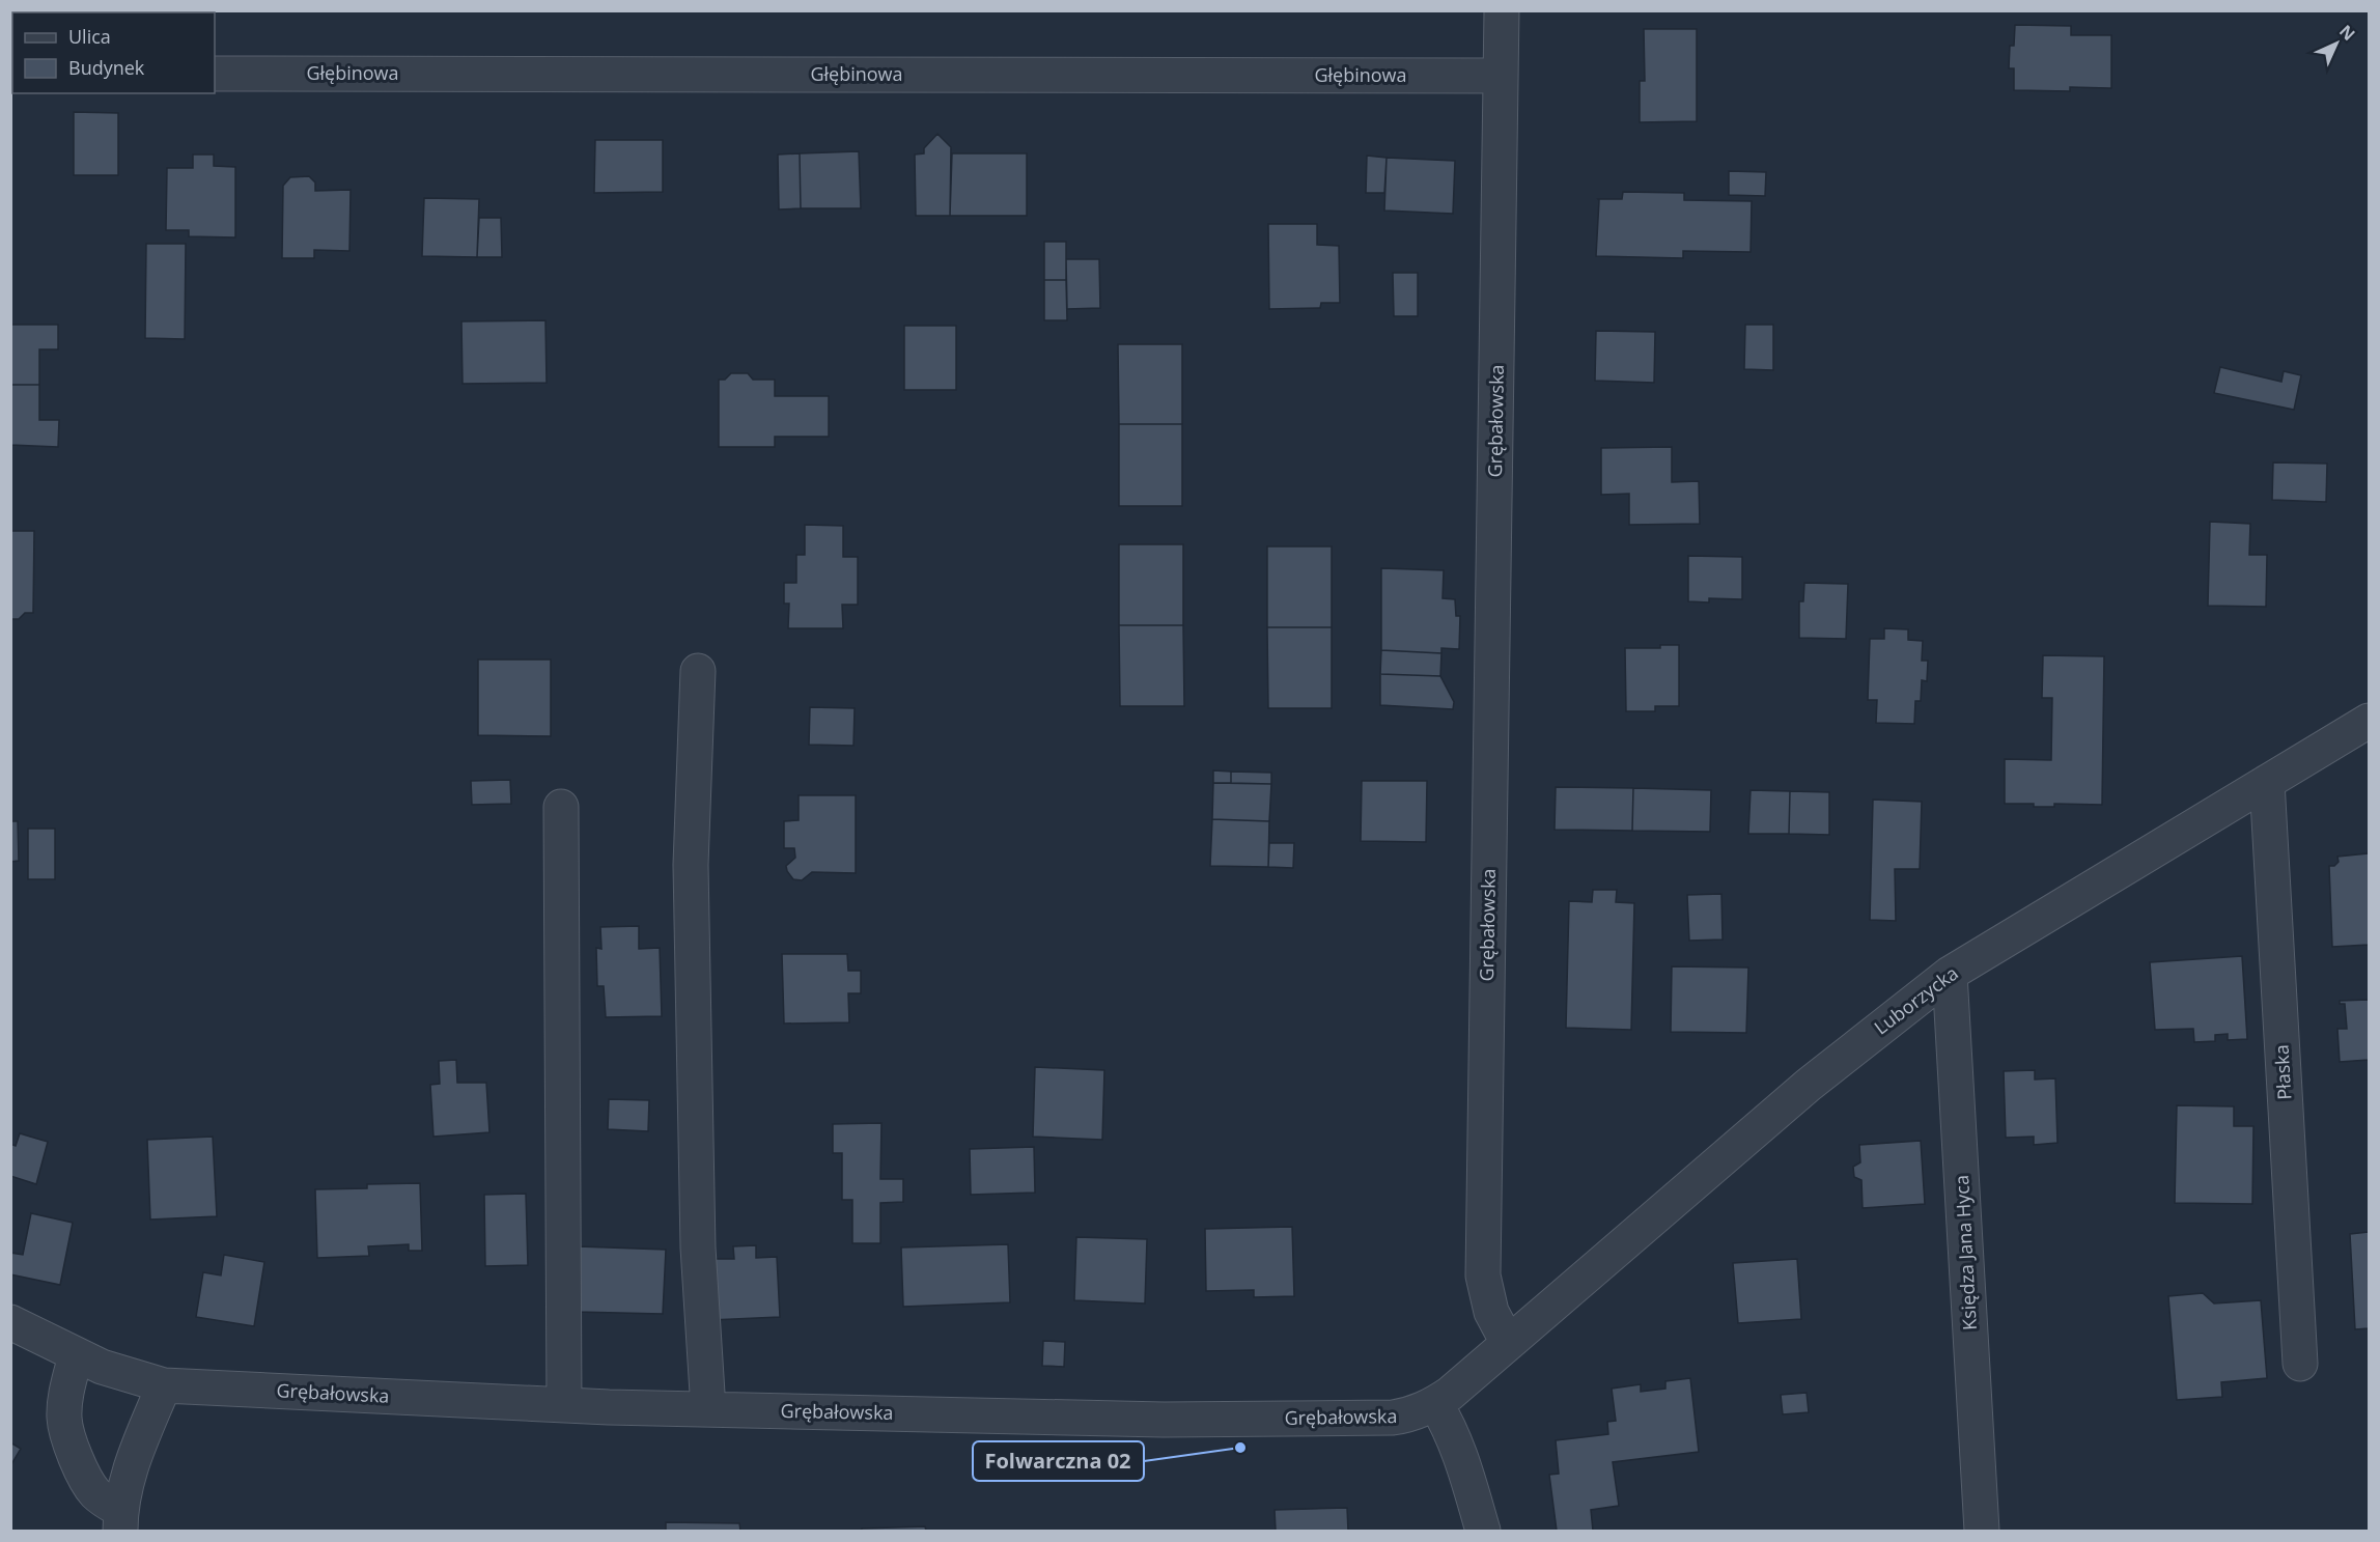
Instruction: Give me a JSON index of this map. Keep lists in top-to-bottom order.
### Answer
{
  "streets": {
    "street": [
      "Głębinowa",
      "Grębałowska",
      "Luborzycka",
      "Płaska",
      "Księdza Jana Hyca"
    ]
  },
  "crossings": [
    ["Głębinowa", "Grębałowska"],
    ["Grębałowska", "Luborzycka"],
    ["Luborzycka", "Płaska"],
    ["Luborzycka", "Księdza Jana Hyca"]
  ],
  "places": ["Folwarczna 02"],
  "legend": ["Ulica", "Budynek"],
  "north": "top right"
}
